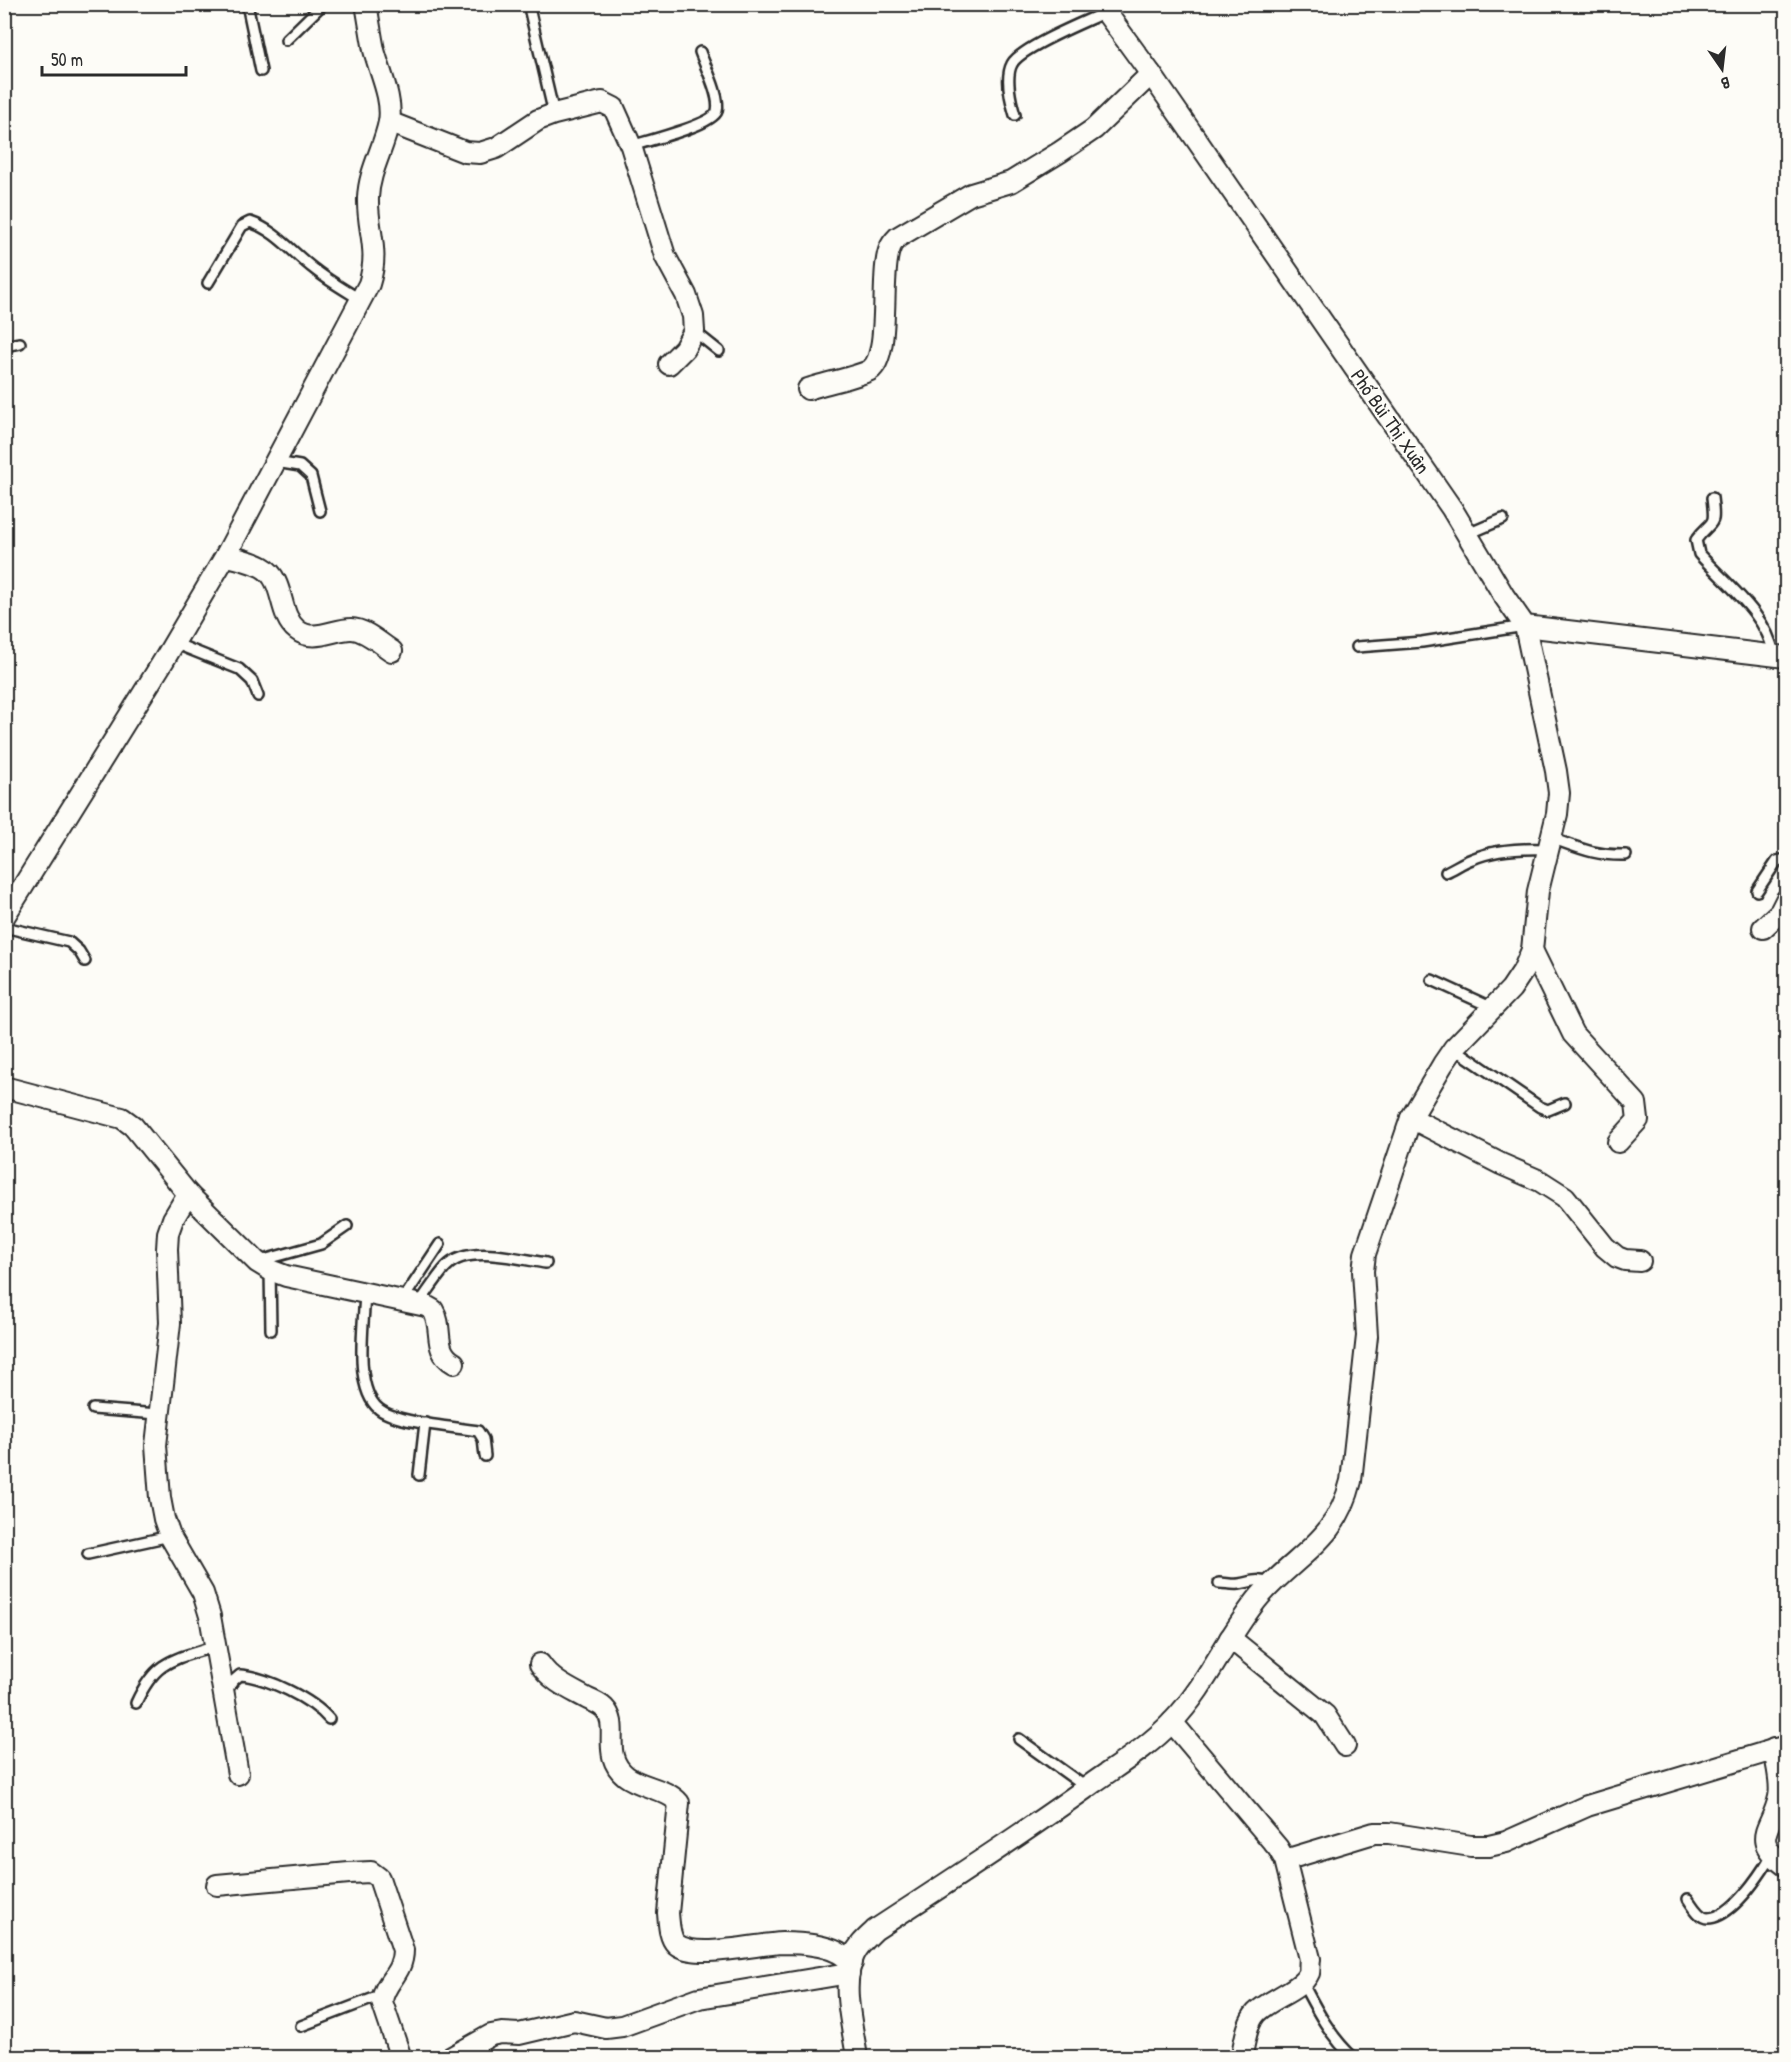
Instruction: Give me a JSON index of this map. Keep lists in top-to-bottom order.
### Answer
{
  "streets": {
    "street": ["Phố Bùi Thị Xuân"]
  },
  "scale_bar": "50 m",
  "north": "bottom"
}
